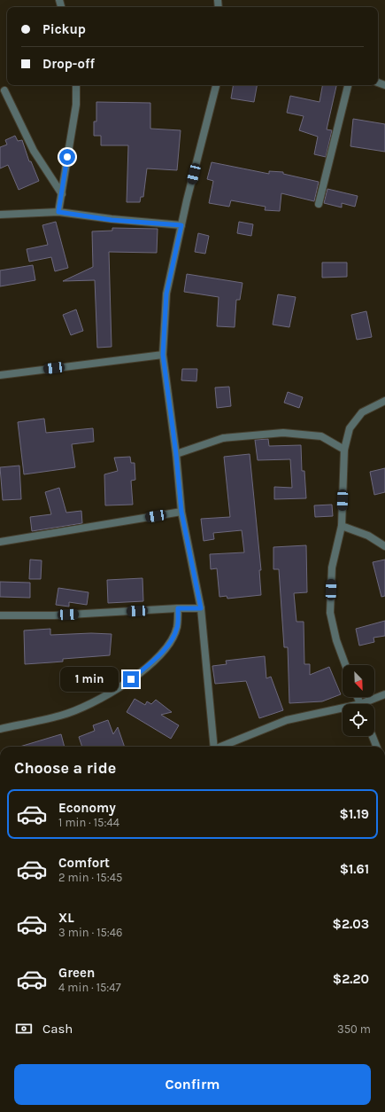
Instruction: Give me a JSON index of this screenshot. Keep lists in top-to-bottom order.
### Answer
{
  "north": "bottom right",
  "page": {
    "banner": ["Pickup", "Drop-off"],
    "bubble": "1 min",
    "heading": "Choose a ride",
    "list": [
      {
        "name": "Economy",
        "note": "1 min · 15:44",
        "value": "$1.19"
      },
      {
        "name": "Comfort",
        "note": "2 min · 15:45",
        "value": "$1.61"
      },
      {
        "name": "XL",
        "note": "3 min · 15:46",
        "value": "$2.03"
      },
      {
        "name": "Green",
        "note": "4 min · 15:47",
        "value": "$2.20"
      }
    ],
    "pay": ["Cash", "350 m"],
    "buttons": "Confirm"
  }
}
